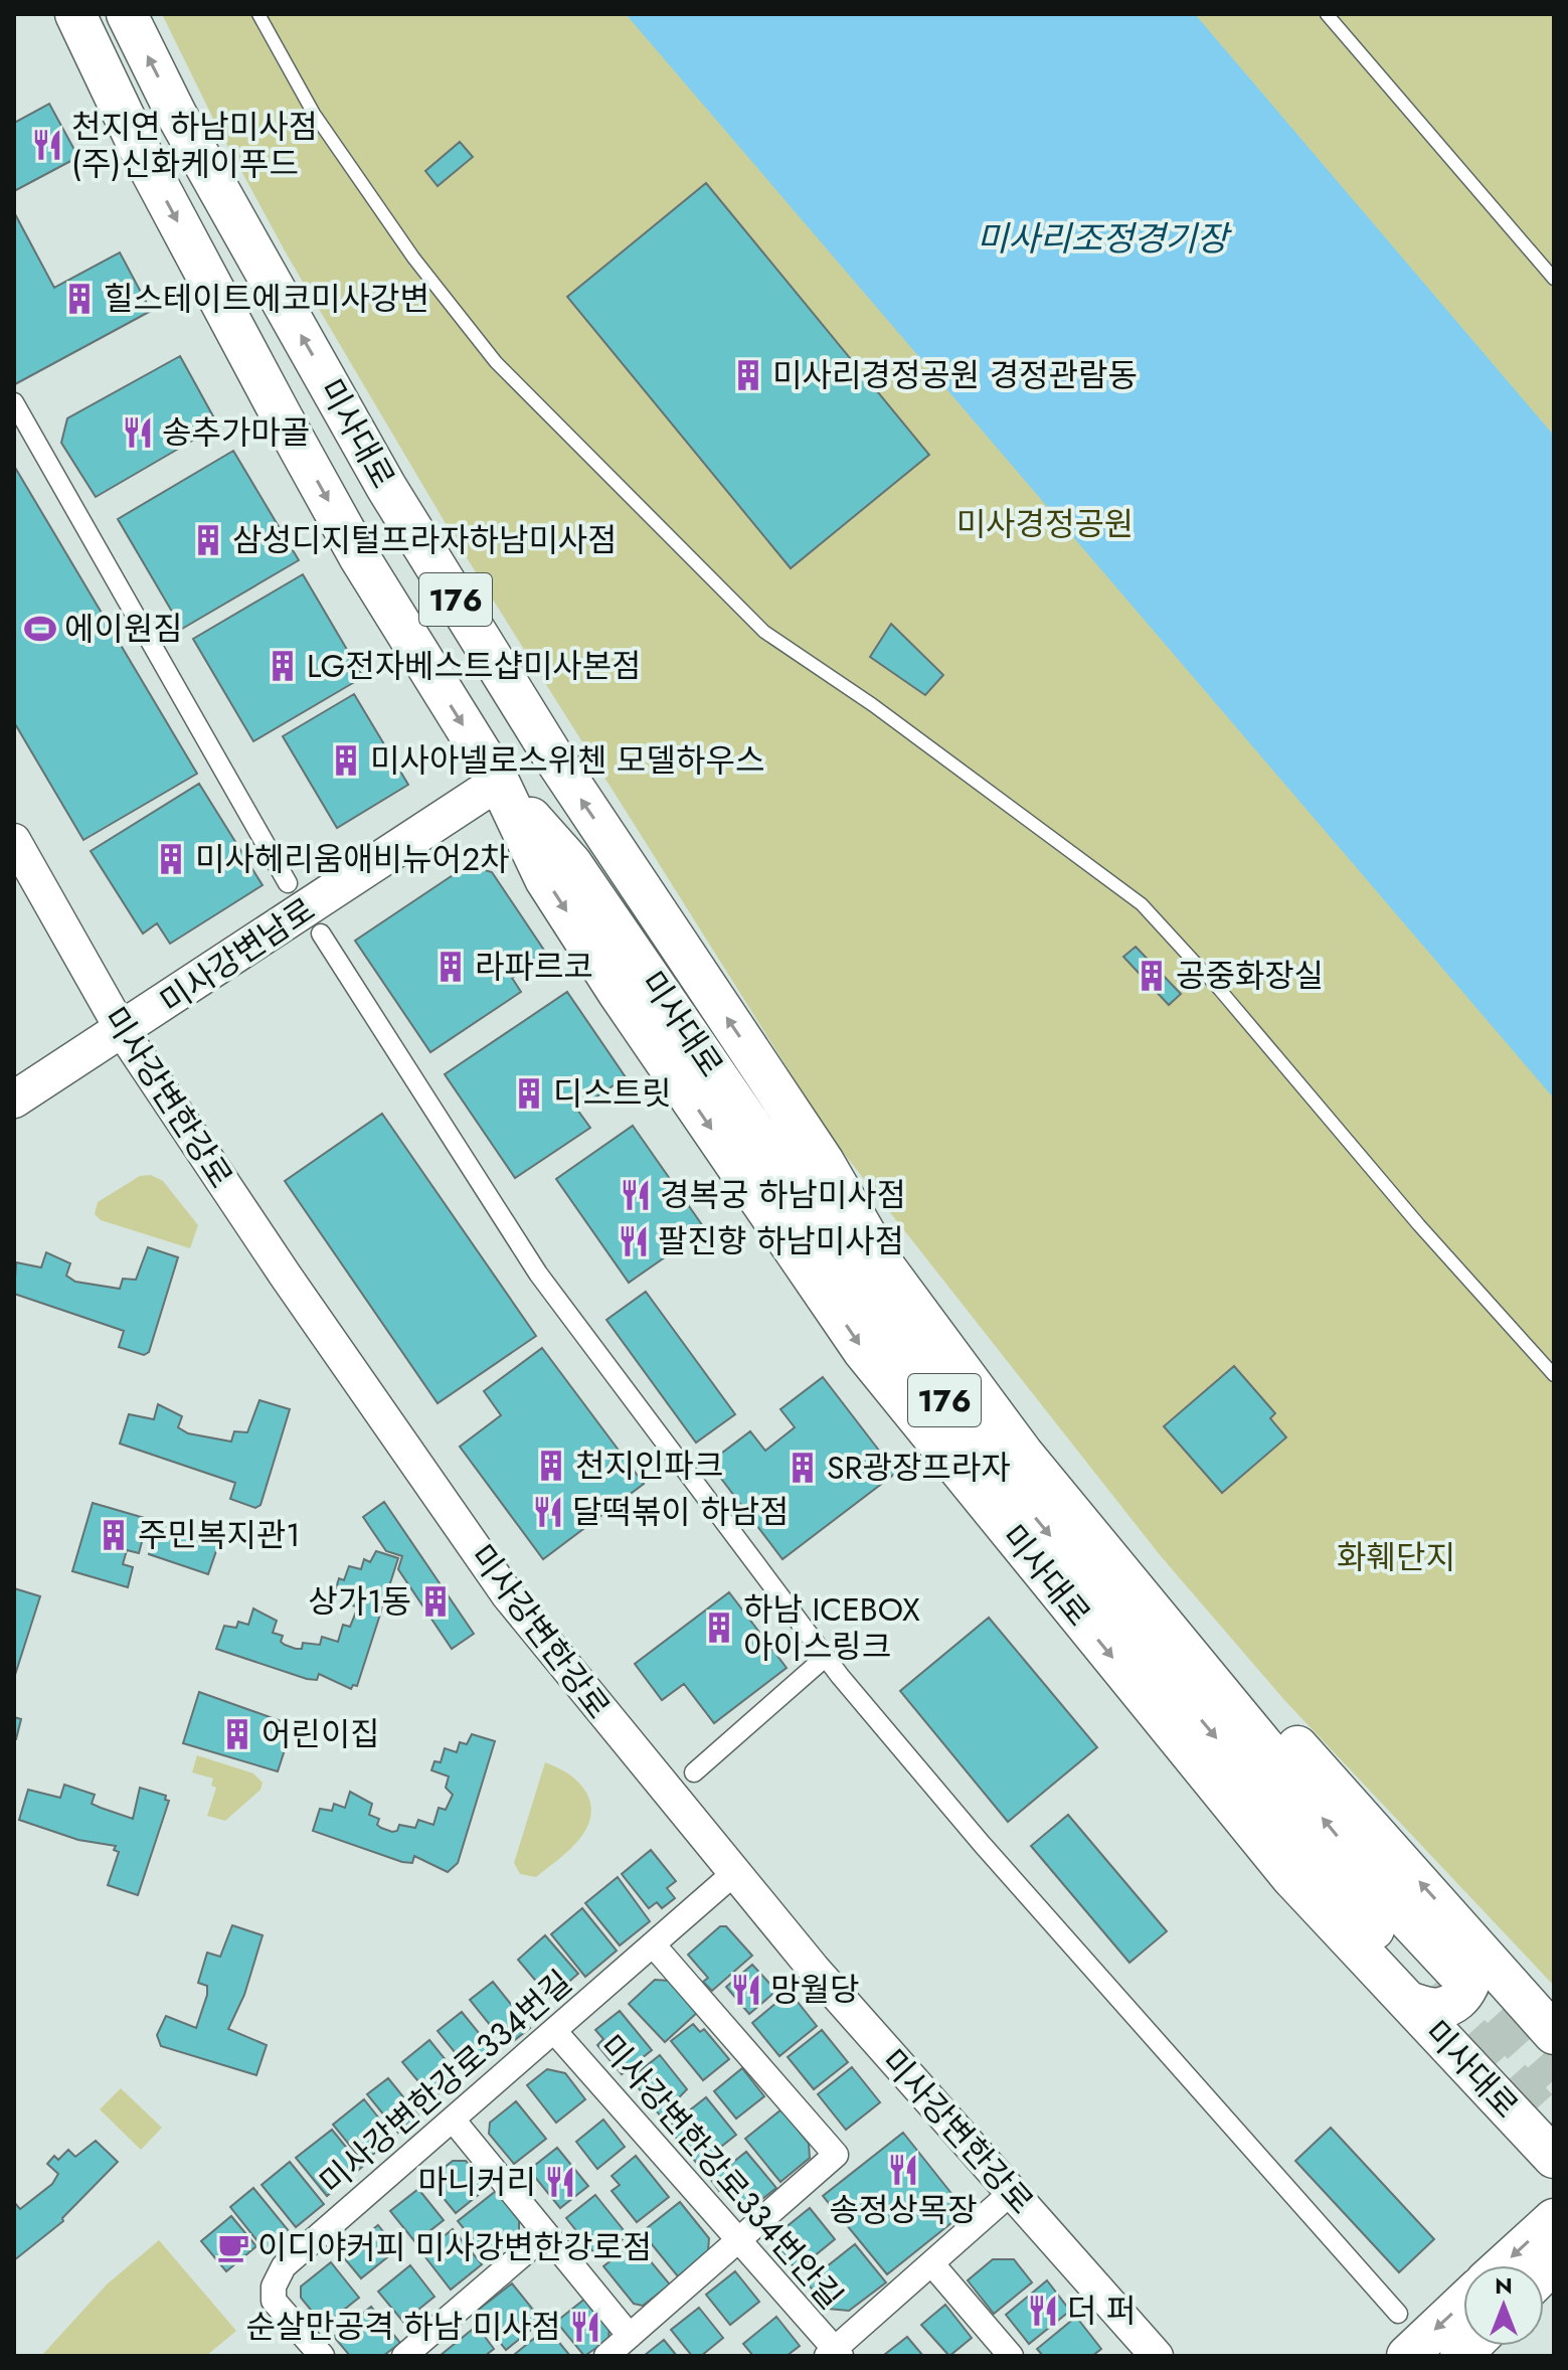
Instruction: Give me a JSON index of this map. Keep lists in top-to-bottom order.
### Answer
{
  "streets": {
    "main road": ["미사대로", "176", "미사강변남로"],
    "street": ["미사강변한강로", "미사강변한강로334번길", "미사강변한강로334번안길"]
  },
  "crossings": [
    ["미사대로", "미사강변남로"],
    ["미사강변남로", "미사강변한강로"],
    ["미사강변한강로", "미사강변한강로334번길"],
    ["미사강변한강로334번길", "미사강변한강로334번안길"]
  ],
  "water": ["미사리조정경기장"],
  "parks": ["미사경정공원", "화훼단지"],
  "places": {
    "restaurant": [
      "천지연 하남미사점 (주)신화케이푸드",
      "송추가마골",
      "경복궁 하남미사점",
      "팔진향 하남미사점",
      "달떡볶이 하남점",
      "망월당",
      "송정상목장",
      "마니커리",
      "더 퍼",
      "순살만공격 하남 미사점"
    ],
    "building": [
      "힐스테이트에코미사강변",
      "미사리경정공원 경정관람동",
      "삼성디지털프라자하남미사점",
      "LG전자베스트샵미사본점",
      "미사아넬로스위첸 모델하우스",
      "미사헤리움애비뉴어2차",
      "라파르코",
      "공중화장실",
      "디스트릿",
      "천지인파크",
      "SR광장프라자",
      "주민복지관1",
      "상가1동",
      "하남 ICEBOX 아이스링크",
      "어린이집"
    ],
    "sports": ["에이원짐"],
    "cafe": ["이디야커피 미사강변한강로점"]
  },
  "north": "top"
}
